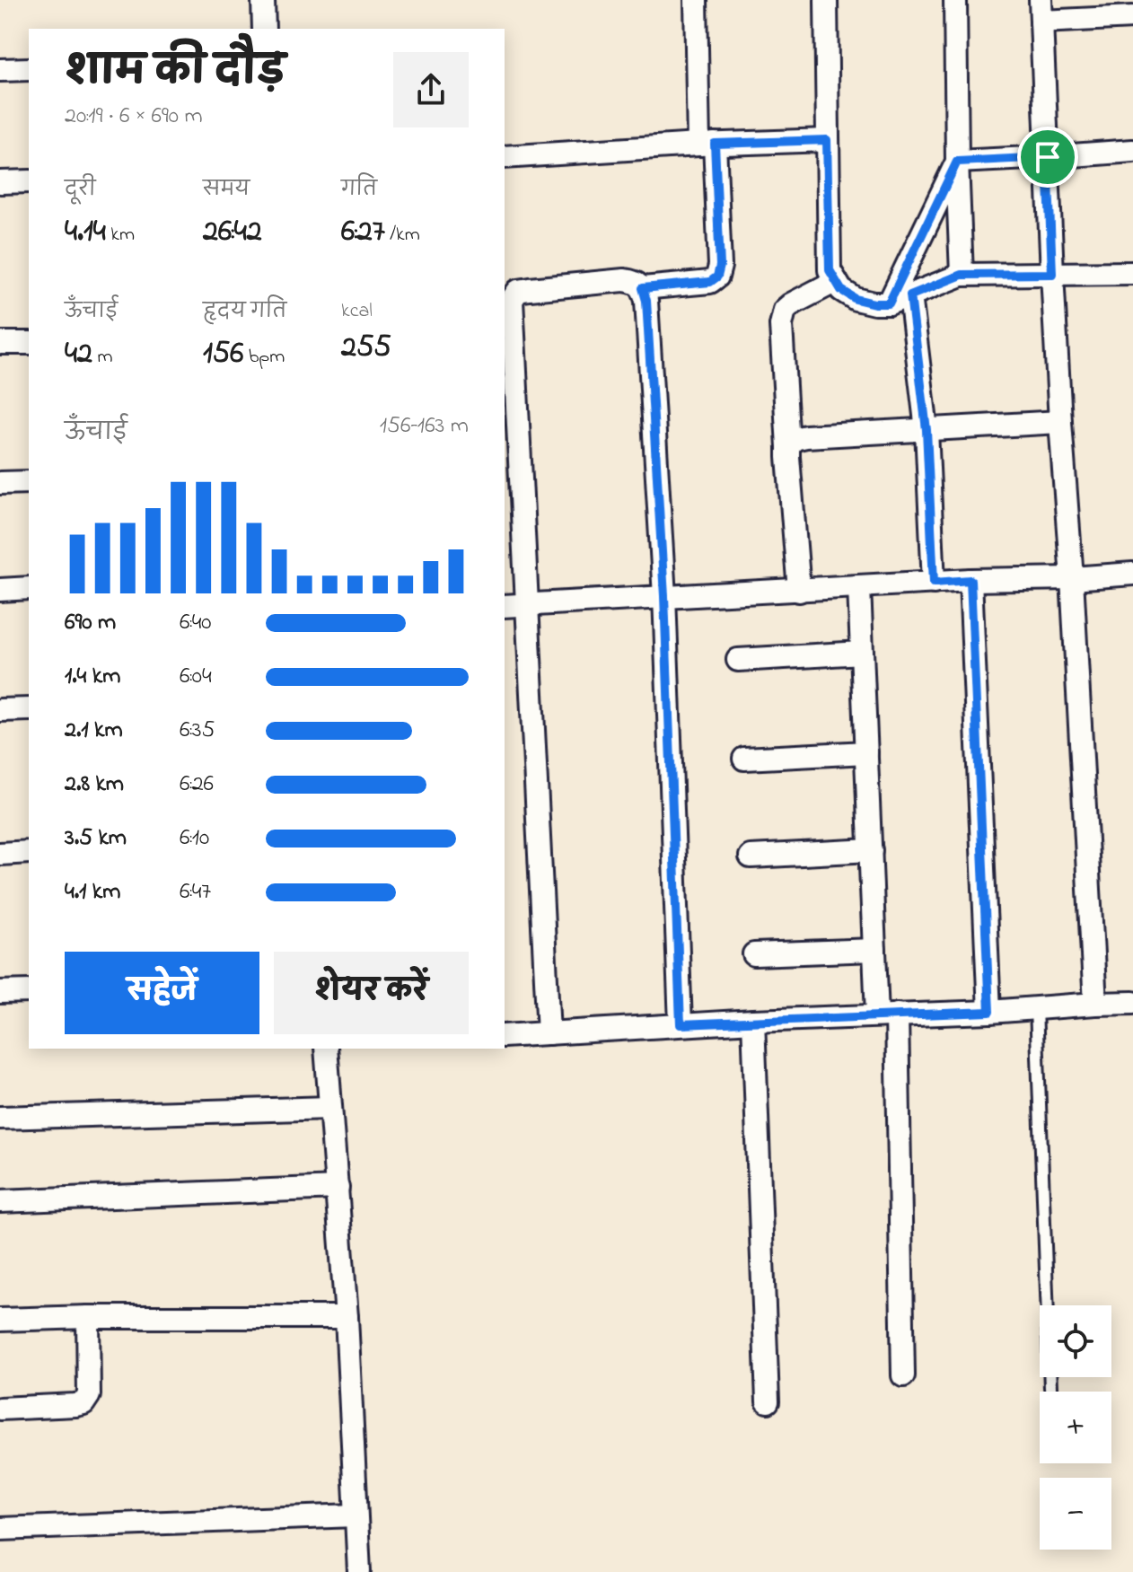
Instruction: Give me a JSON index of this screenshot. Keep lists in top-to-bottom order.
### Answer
{
  "page": {
    "heading": ["शाम की दौड़", "20:19 · 6 × 690 m"],
    "stats": [
      ["दूरी", "4.14 km"],
      ["समय", "26:42"],
      ["गति", "6:27 /km"],
      ["ऊँचाई", "42 m"],
      ["हृदय गति", "156 bpm"],
      ["kcal", "255"]
    ],
    "chart": ["ऊँचाई", "156–163 m"],
    "list": [
      {
        "name": "690 m",
        "note": "6:40"
      },
      {
        "name": "1.4 km",
        "note": "6:04"
      },
      {
        "name": "2.1 km",
        "note": "6:35"
      },
      {
        "name": "2.8 km",
        "note": "6:26"
      },
      {
        "name": "3.5 km",
        "note": "6:10"
      },
      {
        "name": "4.1 km",
        "note": "6:47"
      }
    ],
    "buttons": ["सहेजें", "शेयर करें"],
    "map_buttons": ["+", "−"]
  }
}
